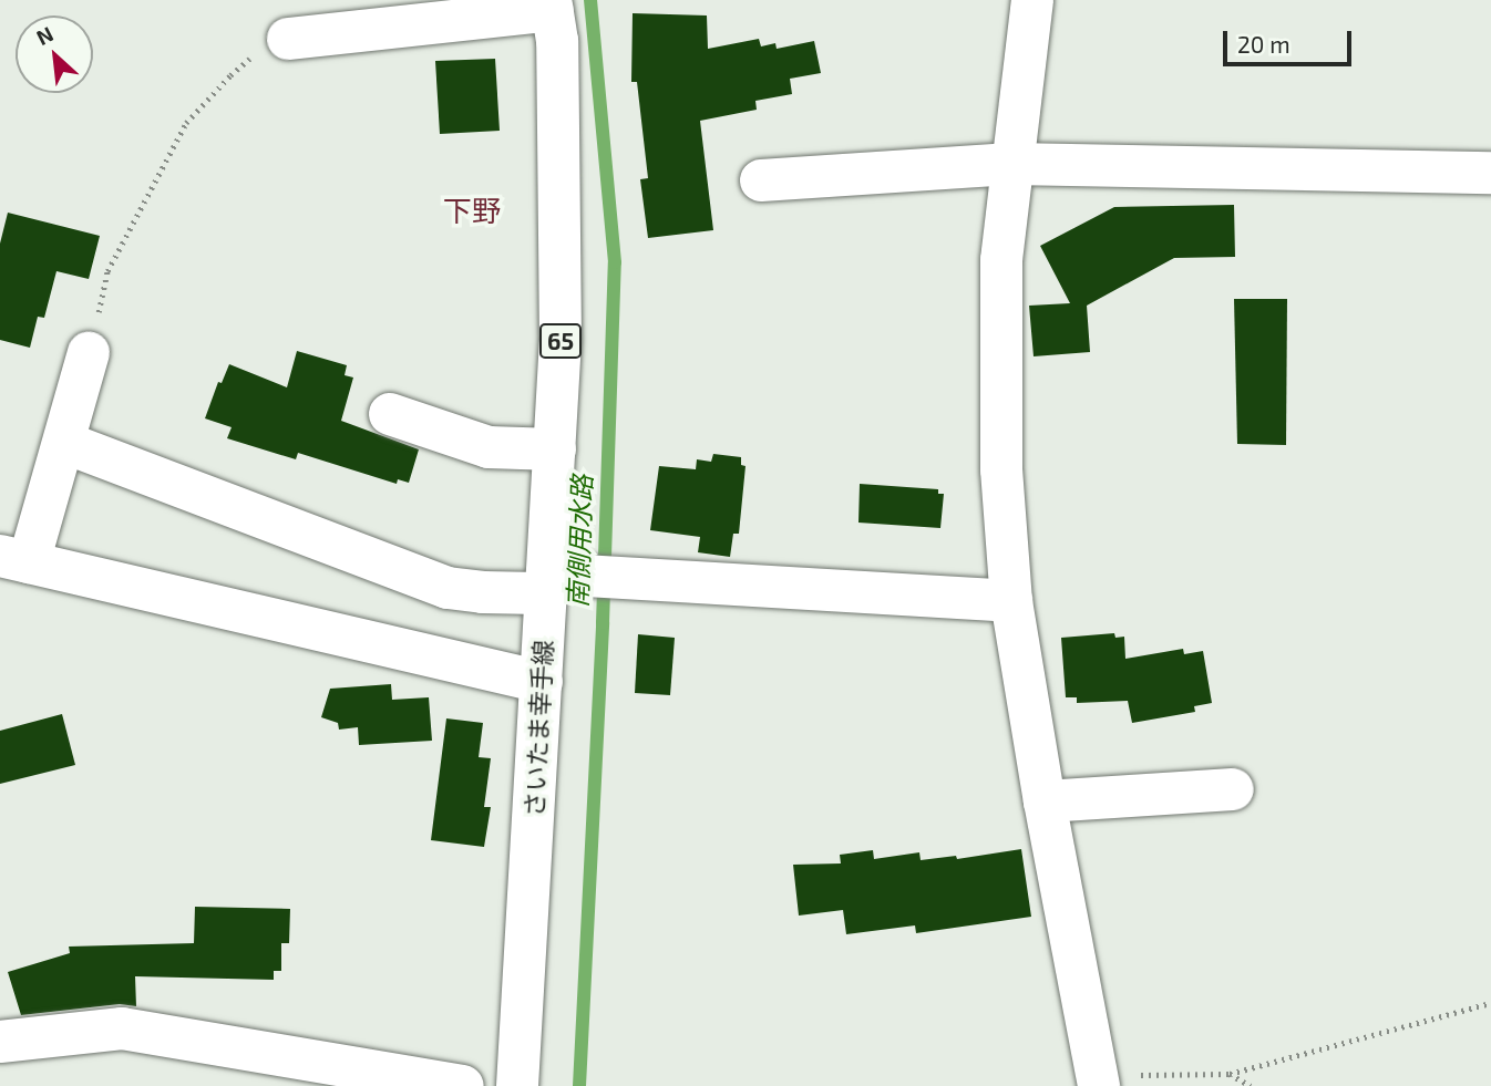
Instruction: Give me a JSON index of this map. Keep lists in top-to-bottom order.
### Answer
{
  "streets": {
    "street": ["65", "さいたま幸手線"]
  },
  "districts": ["下野"],
  "water": ["南側用水路"],
  "scale_bar": "20 m",
  "north": "top left"
}
